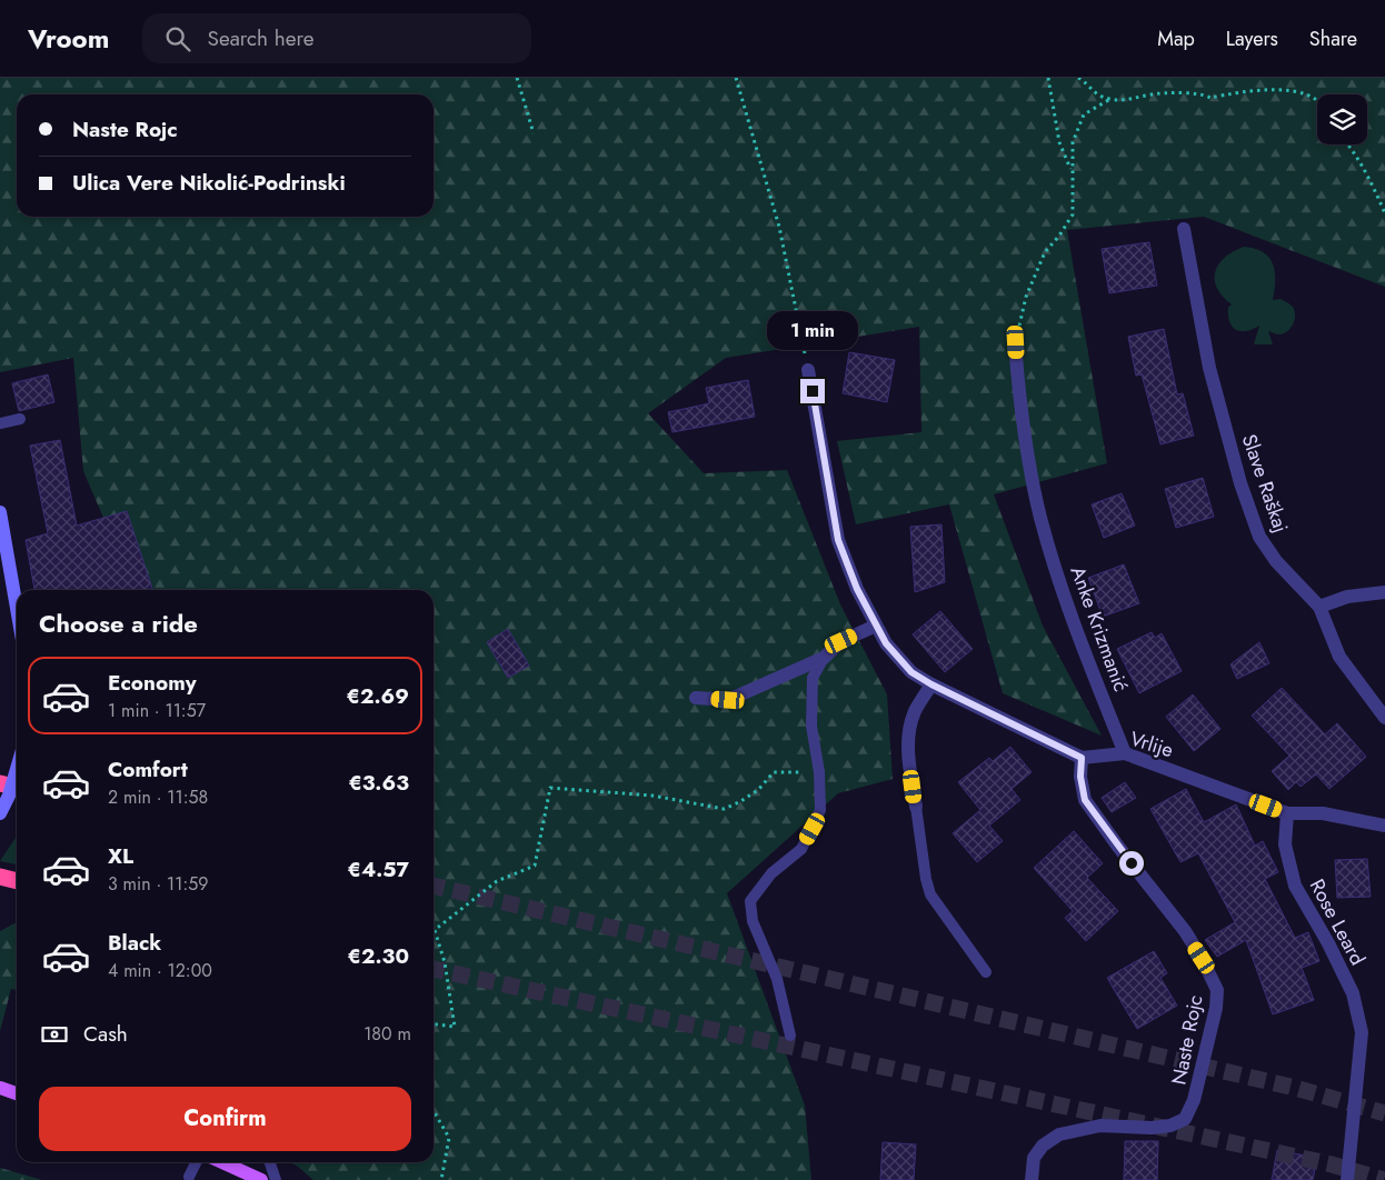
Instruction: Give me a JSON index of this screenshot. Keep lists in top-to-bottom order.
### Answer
{
  "streets": {
    "street": [
      "Slave Raškaj",
      "Anke Krizmanić",
      "Vrlije",
      "Rose Leard",
      "Naste Rojc"
    ]
  },
  "crossings": [
    ["Anke Krizmanić", "Vrlije"],
    ["Vrlije", "Rose Leard"],
    ["Vrlije", "Naste Rojc"]
  ],
  "page": {
    "header": "Vroom",
    "search": "Search here",
    "nav": ["Map", "Layers", "Share"],
    "banner": ["Naste Rojc", "Ulica Vere Nikolić-Podrinski"],
    "bubble": "1 min",
    "heading": "Choose a ride",
    "list": [
      {
        "name": "Economy",
        "note": "1 min · 11:57",
        "value": "€2.69"
      },
      {
        "name": "Comfort",
        "note": "2 min · 11:58",
        "value": "€3.63"
      },
      {
        "name": "XL",
        "note": "3 min · 11:59",
        "value": "€4.57"
      },
      {
        "name": "Black",
        "note": "4 min · 12:00",
        "value": "€2.30"
      }
    ],
    "pay": ["Cash", "180 m"],
    "buttons": "Confirm"
  }
}
